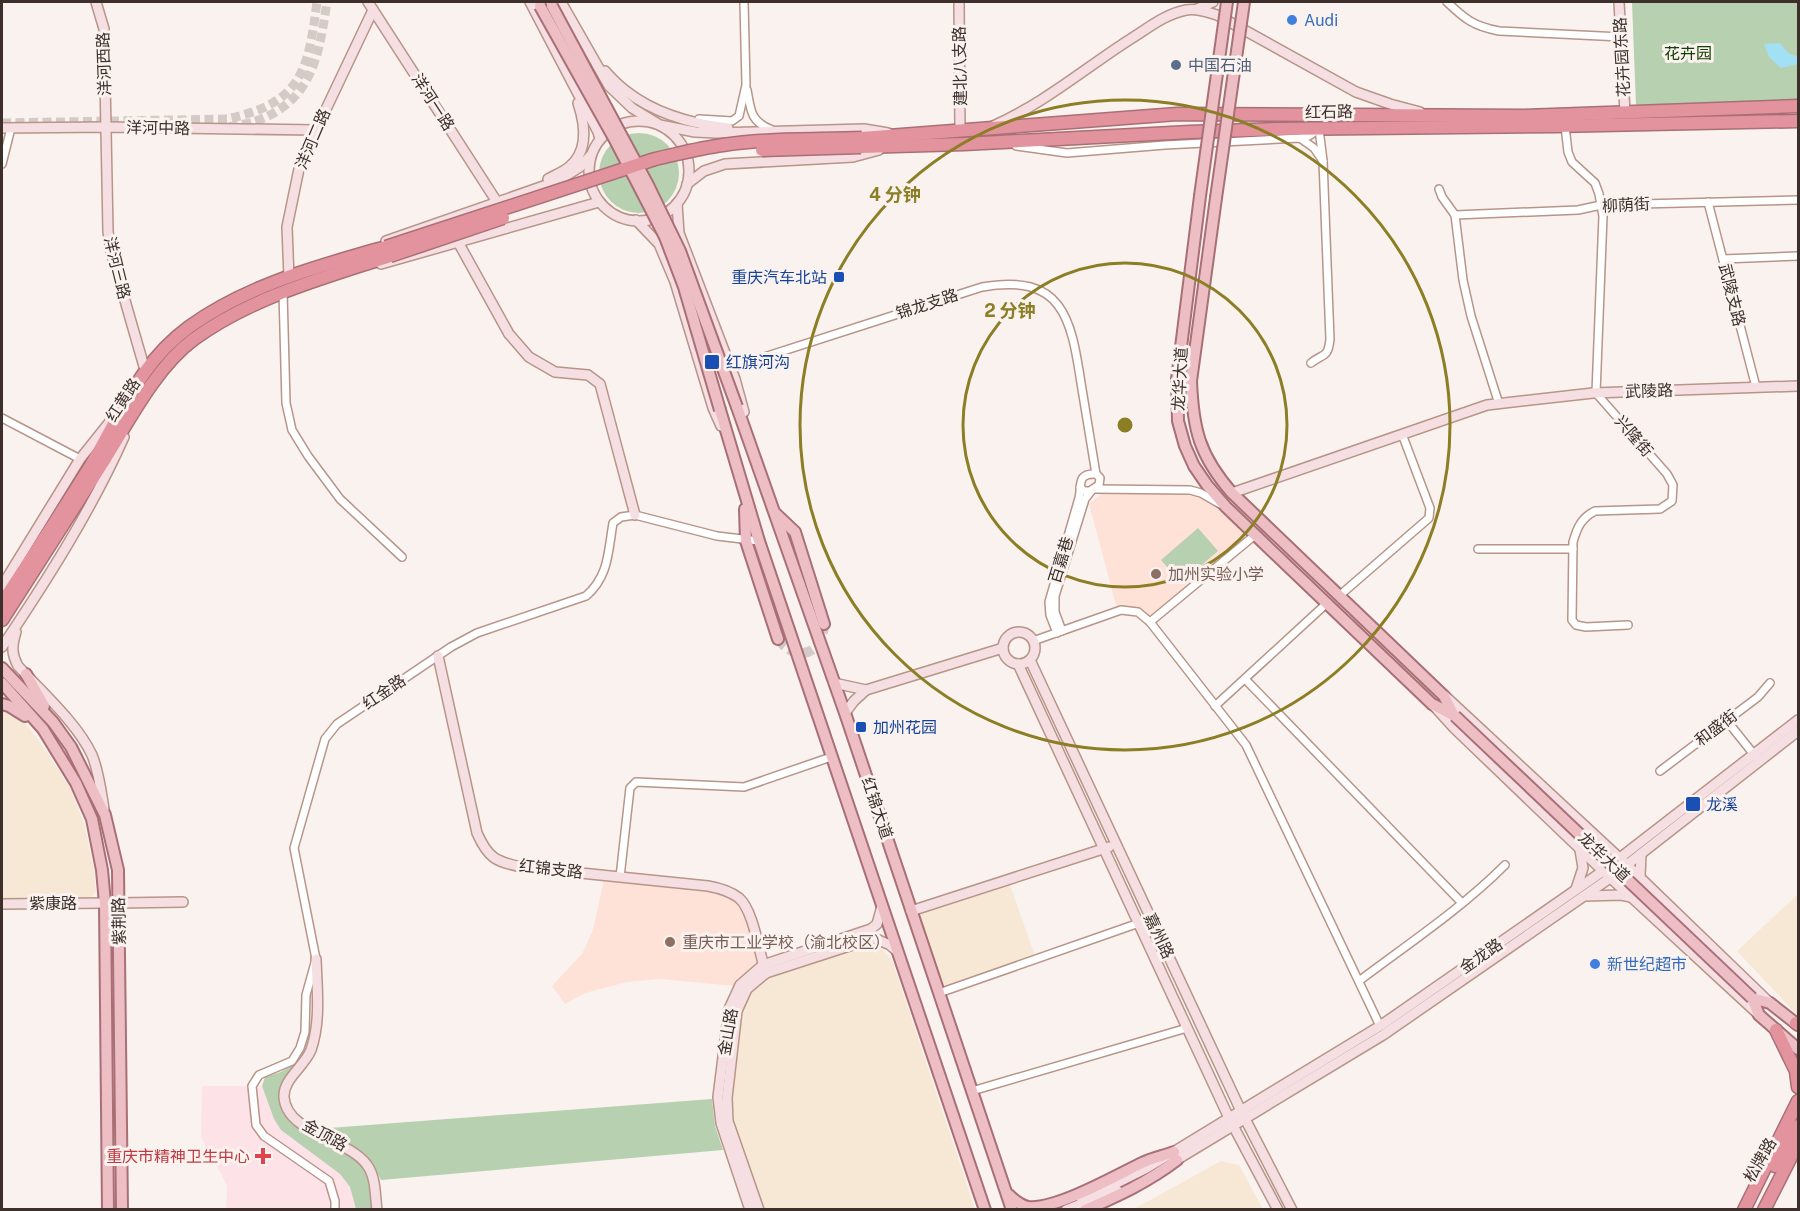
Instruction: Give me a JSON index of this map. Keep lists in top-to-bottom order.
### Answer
{
  "streets": {
    "highway": ["红石路", "红黄路", "松牌路"],
    "main road": [
      "花卉园东路",
      "洋河西路",
      "建北八支路",
      "洋河一路",
      "洋河中路",
      "洋河二路",
      "洋河三路",
      "龙华大道",
      "武陵路",
      "红锦大道",
      "红锦支路",
      "紫康路",
      "紫荆路",
      "嘉州路",
      "金龙路",
      "金山路",
      "金顶路"
    ],
    "street": [
      "柳荫街",
      "武陵支路",
      "锦龙支路",
      "兴隆街",
      "百嘉巷",
      "红金路",
      "和盛街"
    ]
  },
  "crossings": [
    ["花卉园东路", "红石路"],
    ["洋河西路", "洋河中路"],
    ["洋河西路", "洋河三路"],
    ["建北八支路", "红石路"],
    ["洋河一路", "洋河二路"],
    ["红石路", "红黄路"],
    ["洋河中路", "洋河二路"],
    ["洋河中路", "洋河三路"],
    ["洋河二路", "红黄路"],
    ["柳荫街", "武陵支路"],
    ["洋河三路", "红黄路"],
    ["武陵支路", "武陵路"],
    ["锦龙支路", "百嘉巷"],
    ["龙华大道", "武陵路"],
    ["武陵路", "兴隆街"],
    ["红金路", "红锦支路"],
    ["红金路", "金顶路"],
    ["红锦支路", "金山路"],
    ["紫康路", "紫荆路"],
    ["嘉州路", "金龙路"]
  ],
  "parks": ["花卉园"],
  "places": {
    "other": [
      "Audi",
      "中国石油",
      "加州实验小学",
      "重庆市工业学校（渝北校区）",
      "新世纪超市"
    ],
    "transit": [
      "重庆汽车北站",
      "红旗河沟",
      "加州花园",
      "龙溪"
    ],
    "health": ["重庆市精神卫生中心"]
  },
  "rings": ["4 分钟", "2 分钟"]
}
